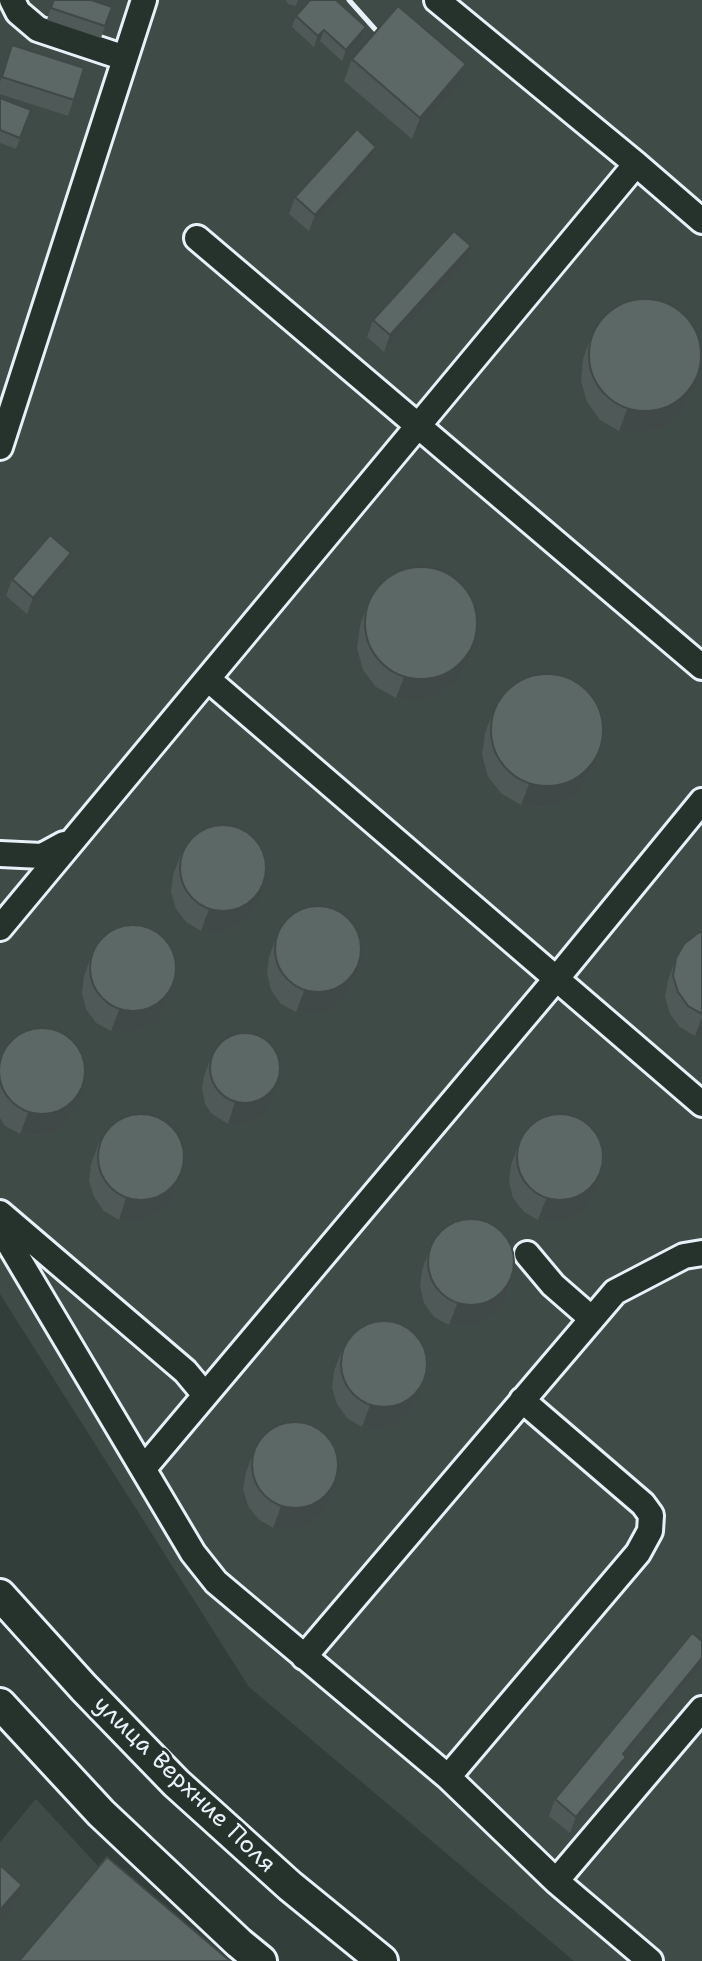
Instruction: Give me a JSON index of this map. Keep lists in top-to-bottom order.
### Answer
{
  "streets": {
    "main road": ["улица Верхние Поля"]
  }
}
